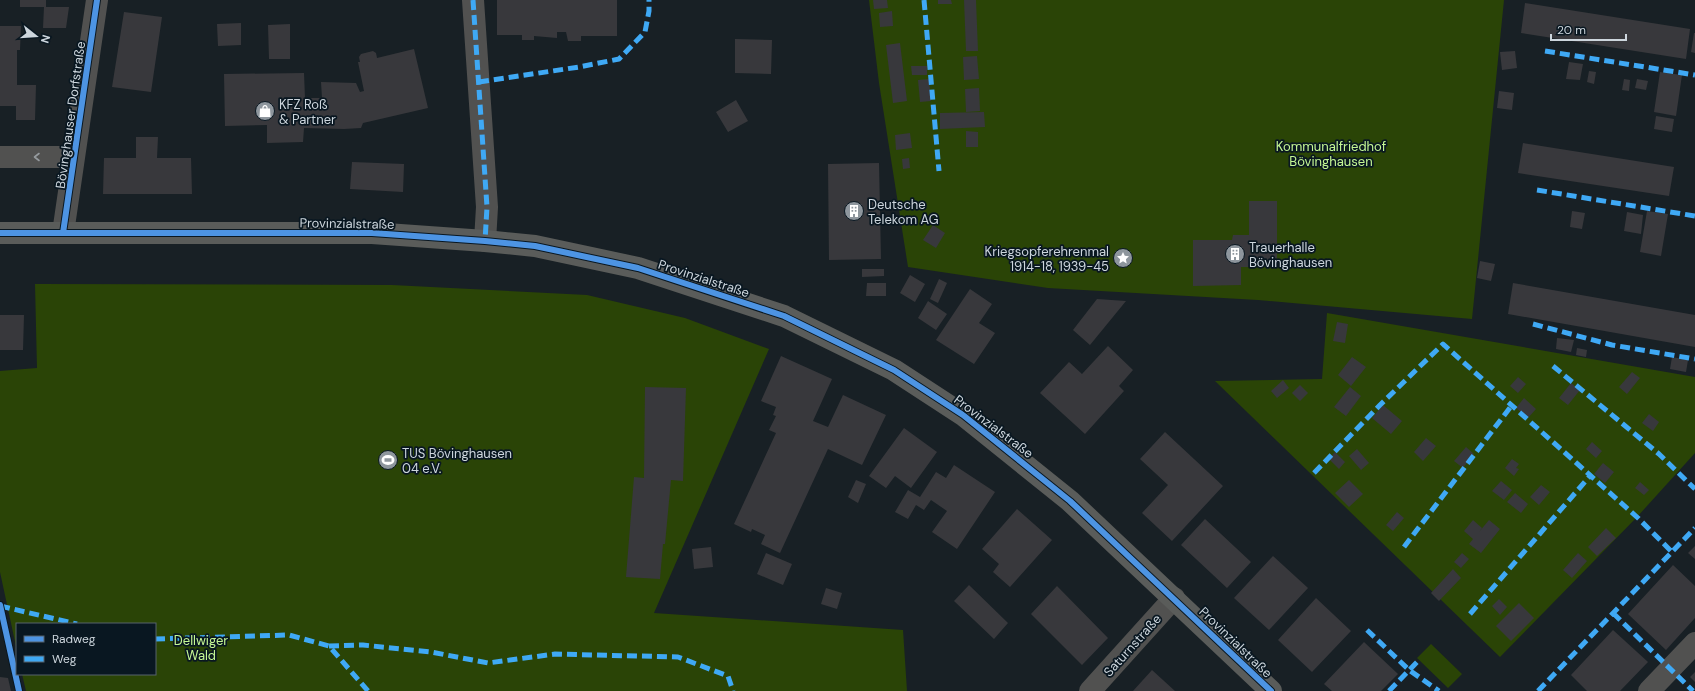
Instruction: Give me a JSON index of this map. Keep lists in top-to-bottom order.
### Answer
{
  "streets": {
    "main road": ["Provinzialstraße"],
    "street": ["Bövinghauser Dorfstraße", "Saturnstraße"]
  },
  "crossings": [
    ["Bövinghauser Dorfstraße", "Provinzialstraße"],
    ["Provinzialstraße", "Saturnstraße"]
  ],
  "parks": ["Kommunalfriedhof Bövinghausen", "Dellwiger Wald"],
  "places": {
    "shop": ["KFZ Roß & Partner"],
    "building": ["Deutsche Telekom AG", "Trauerhalle Bövinghausen"],
    "place": ["Kriegsopferehrenmal 1914-18, 1939-45"],
    "sports": ["TUS Bövinghausen 04 e.V."]
  },
  "legend": ["Radweg", "Weg"],
  "scale_bar": "20 m",
  "north": "right"
}
